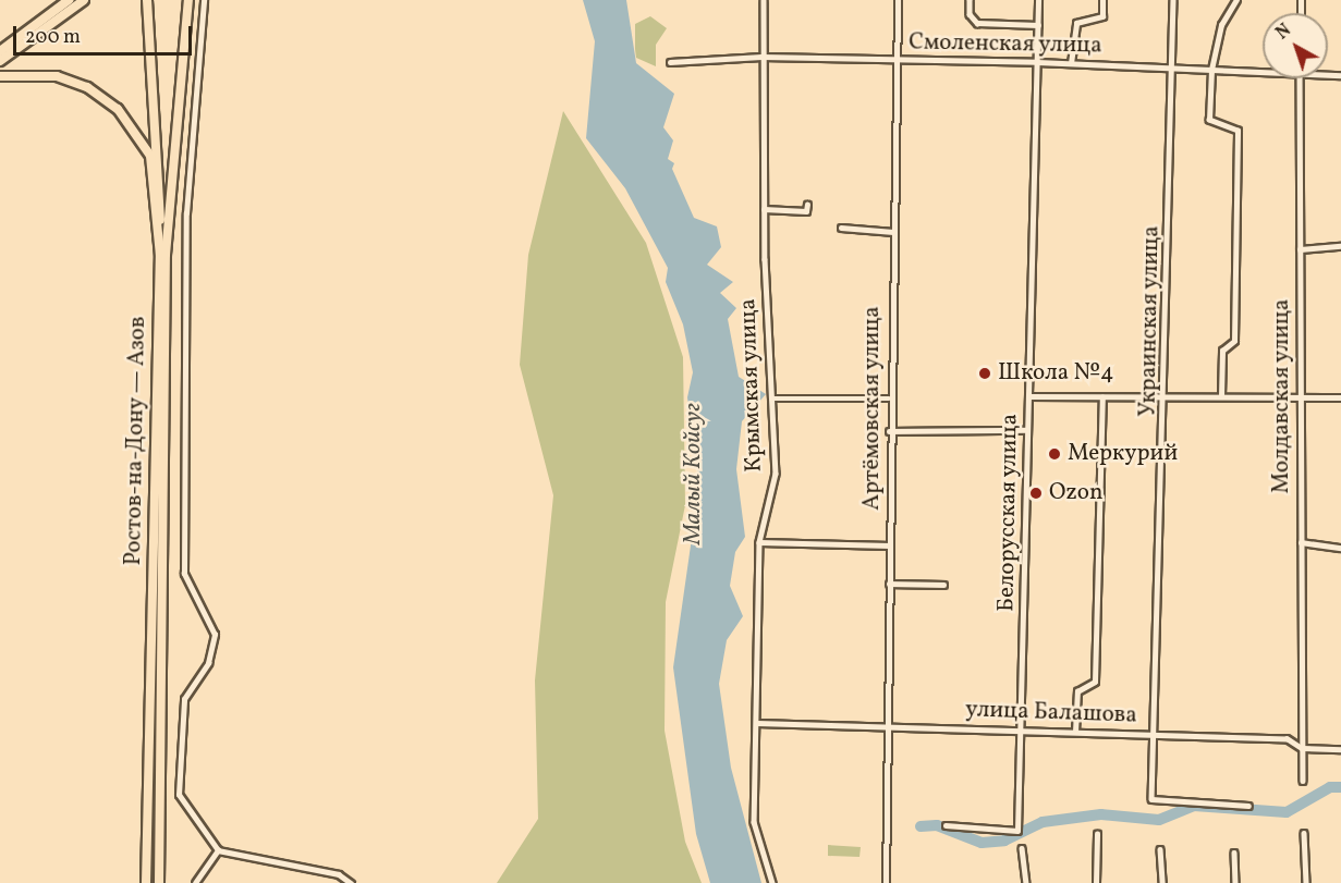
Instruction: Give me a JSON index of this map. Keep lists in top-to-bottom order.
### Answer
{
  "streets": {
    "main road": ["Ростов-на-Дону — Азов"],
    "street": [
      "Смоленская улица",
      "Украинская улица",
      "Крымская улица",
      "Молдавская улица",
      "Артёмовская улица",
      "Белорусская улица",
      "улица Балашова"
    ]
  },
  "crossings": [
    ["Смоленская улица", "Украинская улица"],
    ["Смоленская улица", "Крымская улица"],
    ["Смоленская улица", "Артёмовская улица"],
    ["Смоленская улица", "Белорусская улица"],
    ["Украинская улица", "улица Балашова"],
    ["Крымская улица", "улица Балашова"],
    ["Молдавская улица", "улица Балашова"],
    ["Артёмовская улица", "улица Балашова"],
    ["Белорусская улица", "улица Балашова"]
  ],
  "water": ["Малый Койсуг"],
  "places": ["Школа №4", "Меркурий", "Ozon"],
  "scale_bar": "200 m",
  "north": "top left"
}
